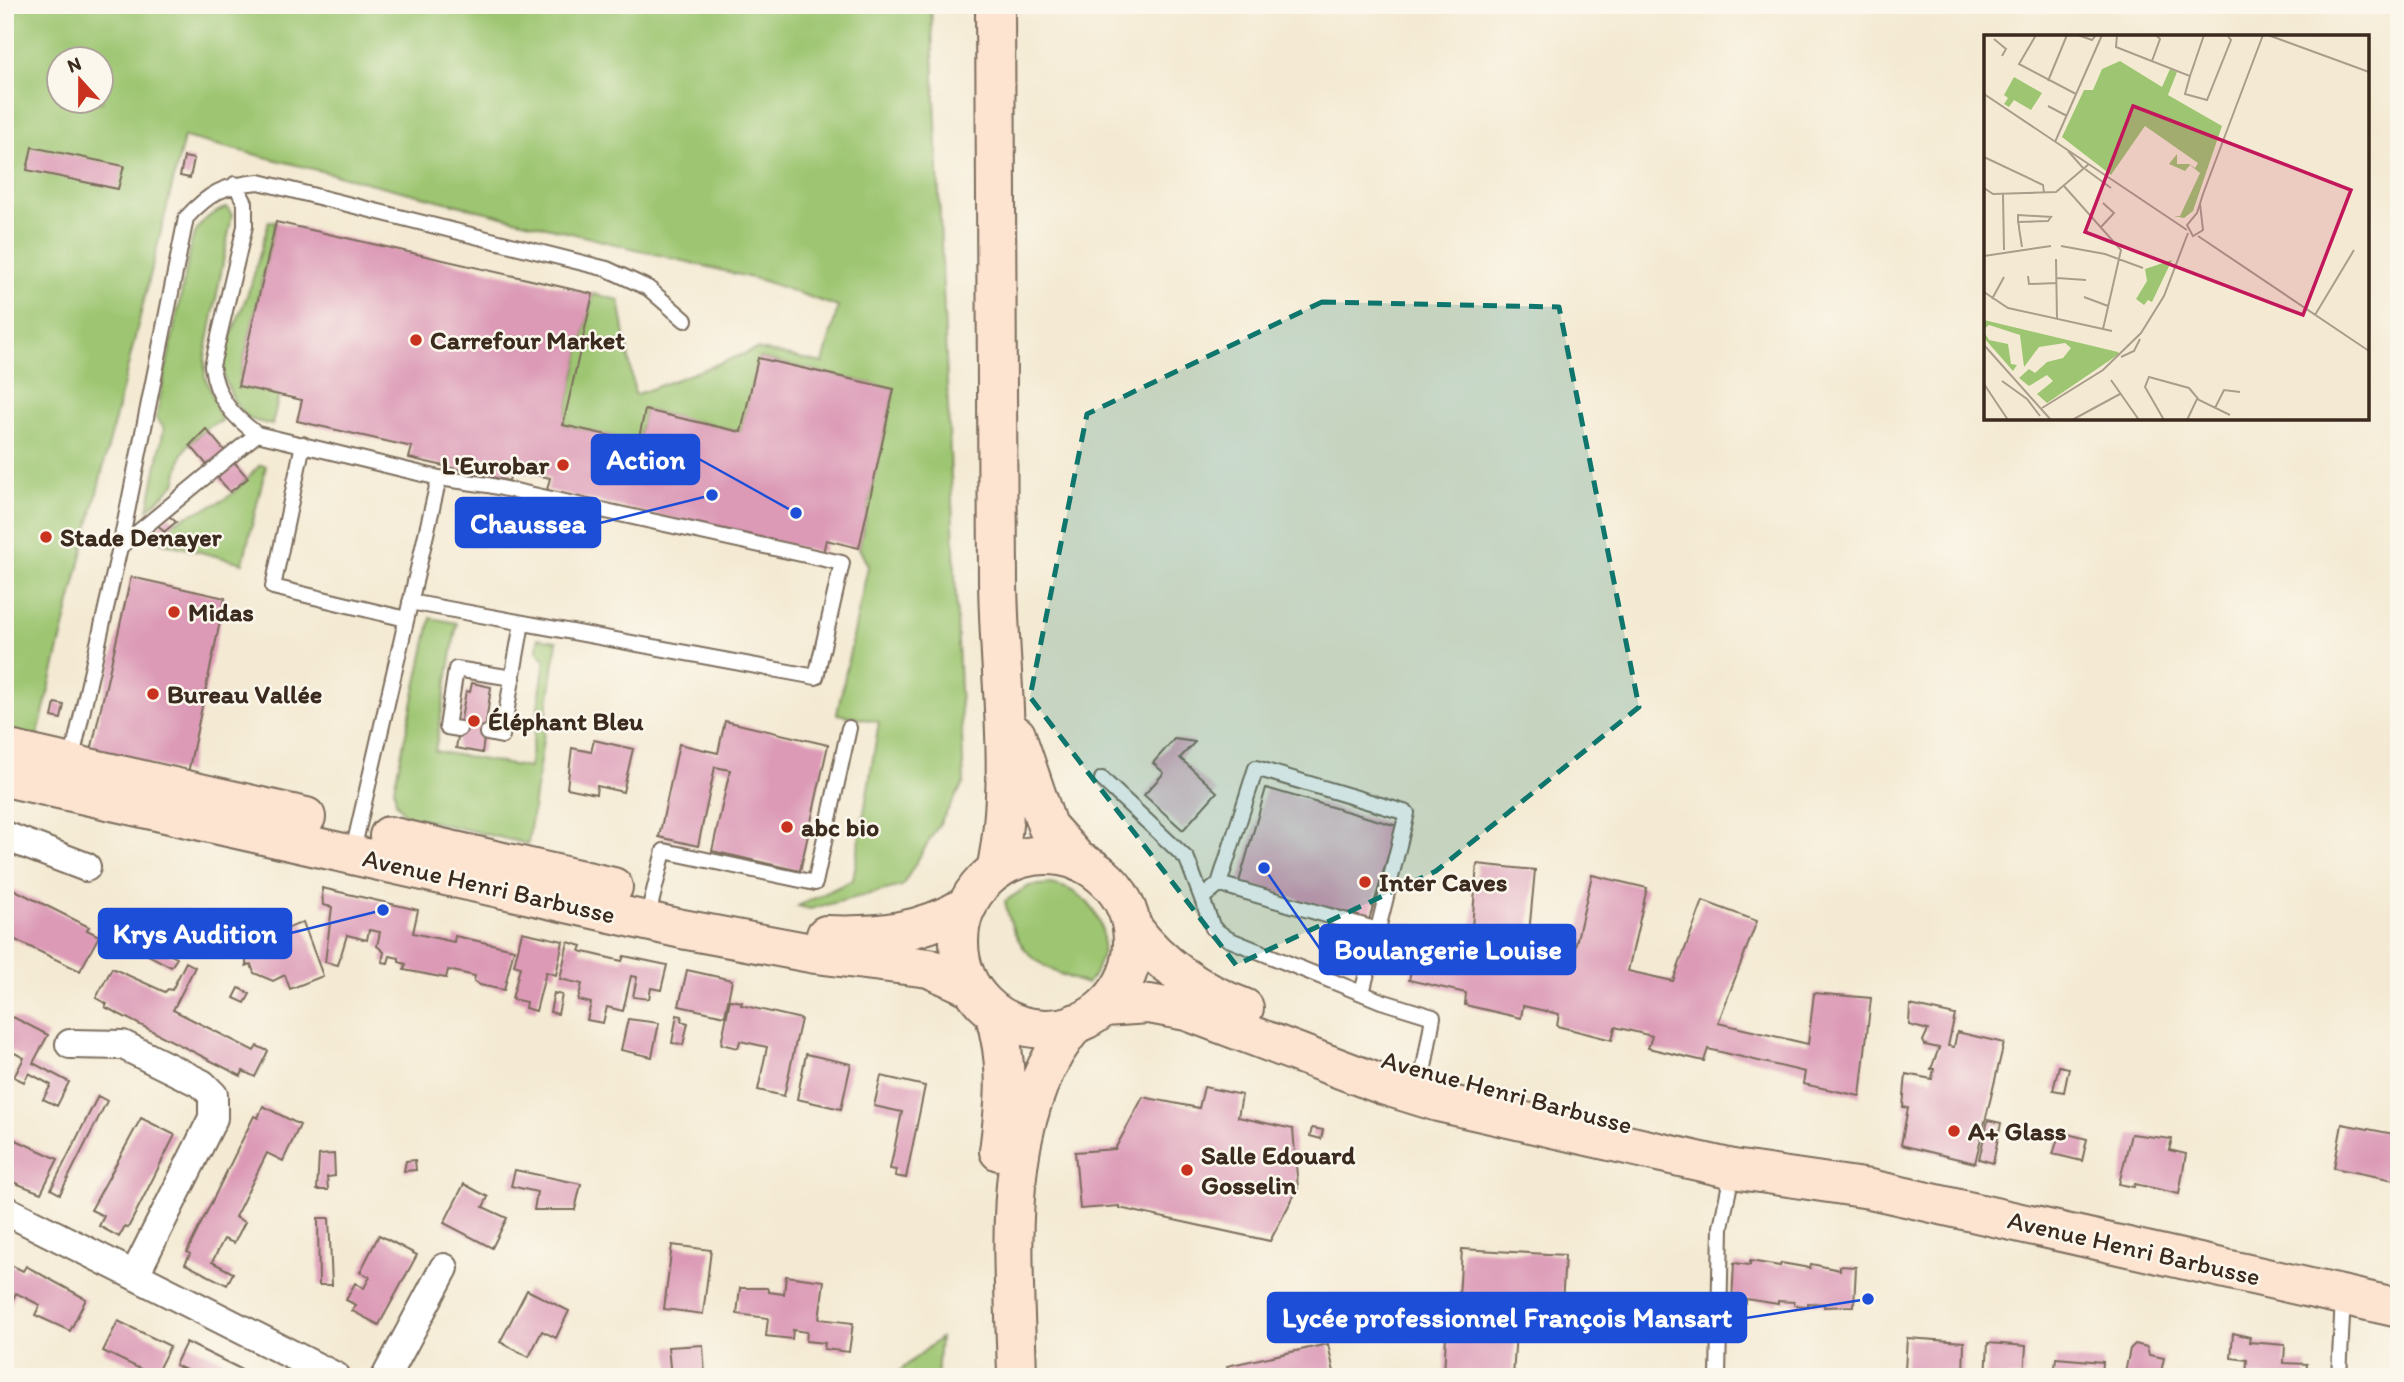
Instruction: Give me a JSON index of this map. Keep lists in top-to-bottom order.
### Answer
{
  "streets": {
    "street": ["Avenue Henri Barbusse"]
  },
  "places": [
    "Carrefour Market",
    "L'Eurobar",
    "Chaussea",
    "Action",
    "Stade Denayer",
    "Midas",
    "Bureau Vallée",
    "Éléphant Bleu",
    "abc bio",
    "Boulangerie Louise",
    "Inter Caves",
    "Krys Audition",
    "A+ Glass",
    "Salle Edouard Gosselin",
    "Lycée professionnel François Mansart"
  ],
  "north": "top"
}
